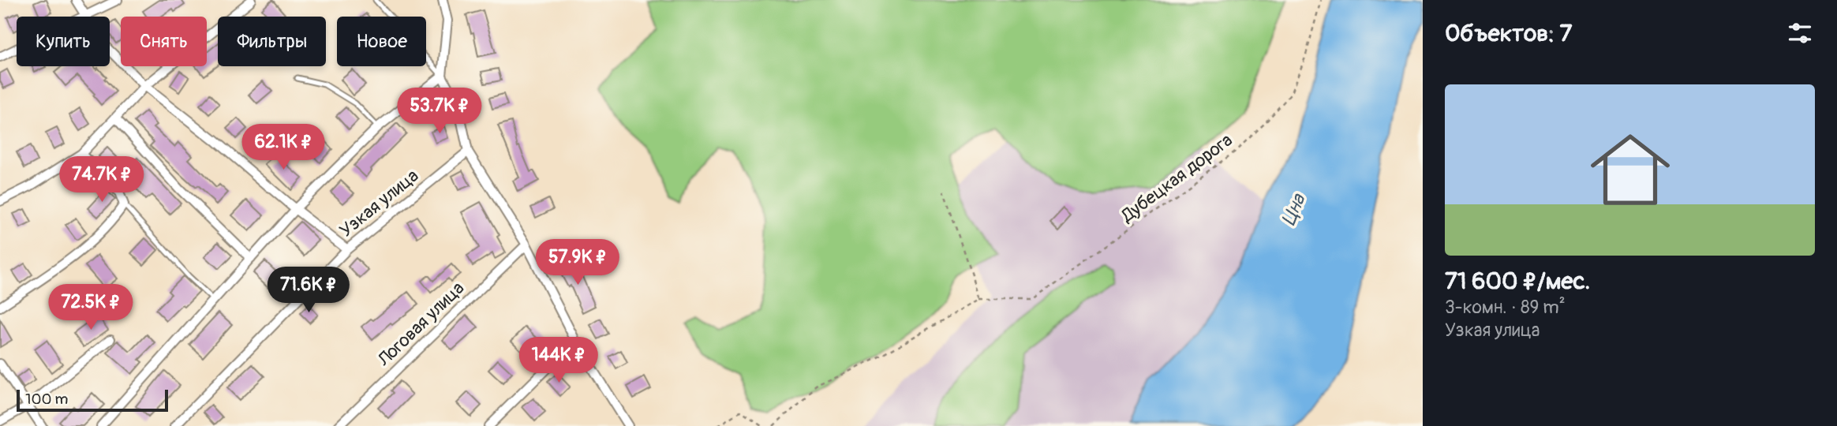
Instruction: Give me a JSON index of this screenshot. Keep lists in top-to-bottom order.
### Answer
{
  "streets": {
    "street": ["Узкая улица", "Логовая улица"],
    "path": ["Дубецкая дорога"]
  },
  "water": ["Цна"],
  "scale_bar": "100 m",
  "page": {
    "heading": "Объектов: 7",
    "chip": [
      "Купить",
      "Снять",
      "Фильтры",
      "Новое"
    ],
    "list": [
      {
        "name": "71 600 ₽/мес.",
        "note": "3-комн. · 89 m² · Узкая улица"
      }
    ],
    "price": [
      "53.7K ₽",
      "62.1K ₽",
      "74.7K ₽",
      "57.9K ₽",
      "71.6K ₽",
      "72.5K ₽",
      "144K ₽"
    ],
    "scale": "100 m"
  }
}
